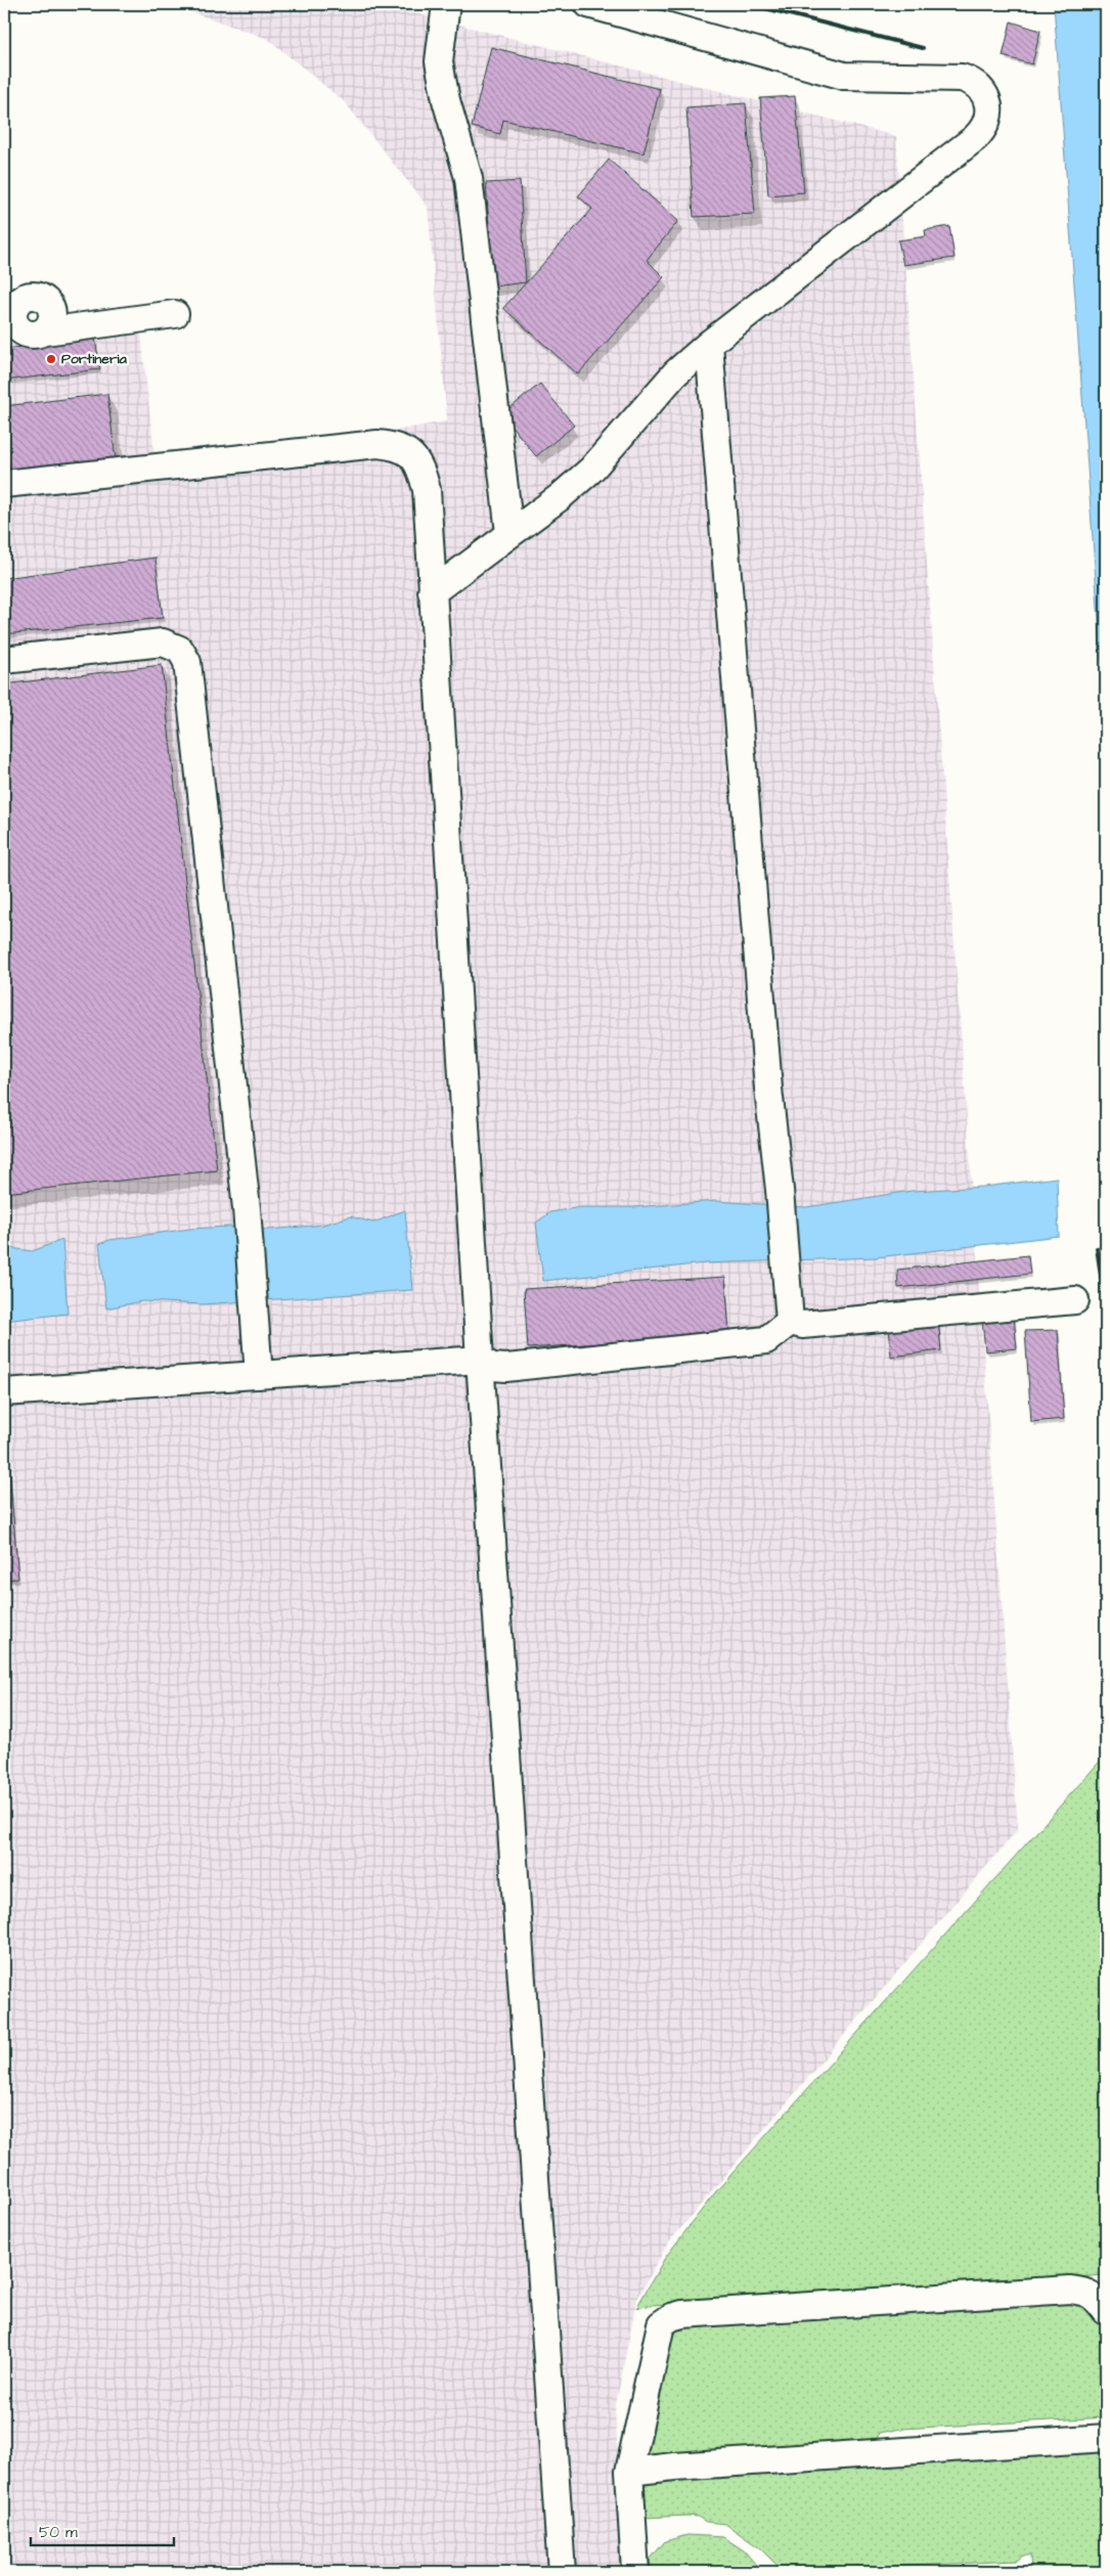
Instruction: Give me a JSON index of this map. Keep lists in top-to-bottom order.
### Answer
{
  "places": ["Portineria"],
  "scale_bar": "50 m"
}
